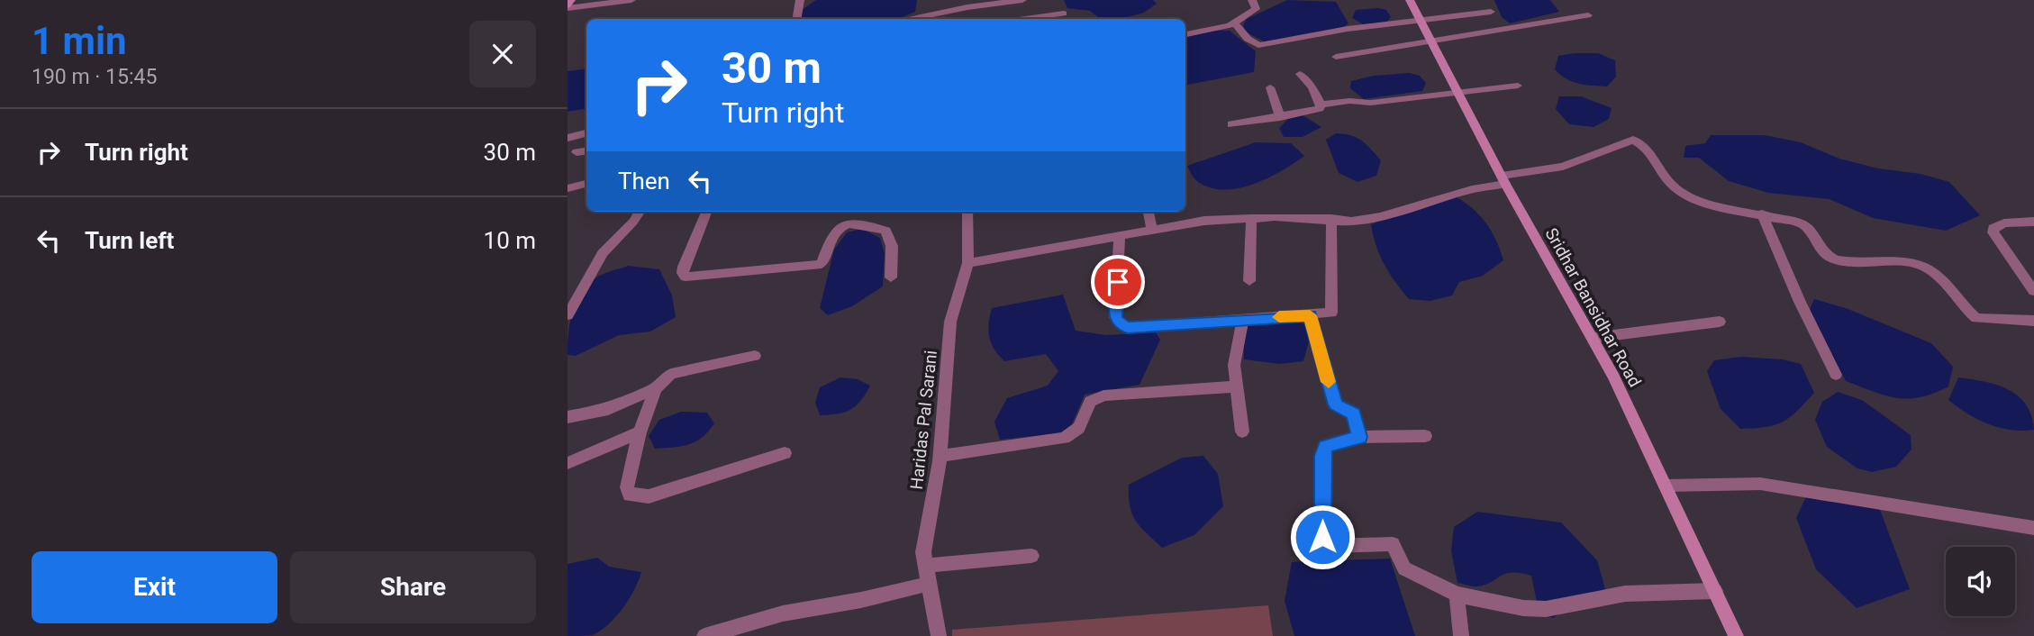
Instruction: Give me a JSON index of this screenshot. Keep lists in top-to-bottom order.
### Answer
{
  "streets": {
    "street": ["Sridhar Bansidhar Road", "Haridas Pal Sarani"]
  },
  "page": {
    "heading": ["1 min", "190 m · 15:45"],
    "turn": ["30 m", "Turn right"],
    "list": [
      {
        "name": "Turn right",
        "value": "30 m"
      },
      {
        "name": "Turn left",
        "value": "10 m"
      }
    ],
    "then": "Then",
    "buttons": ["Exit", "Share"]
  }
}
